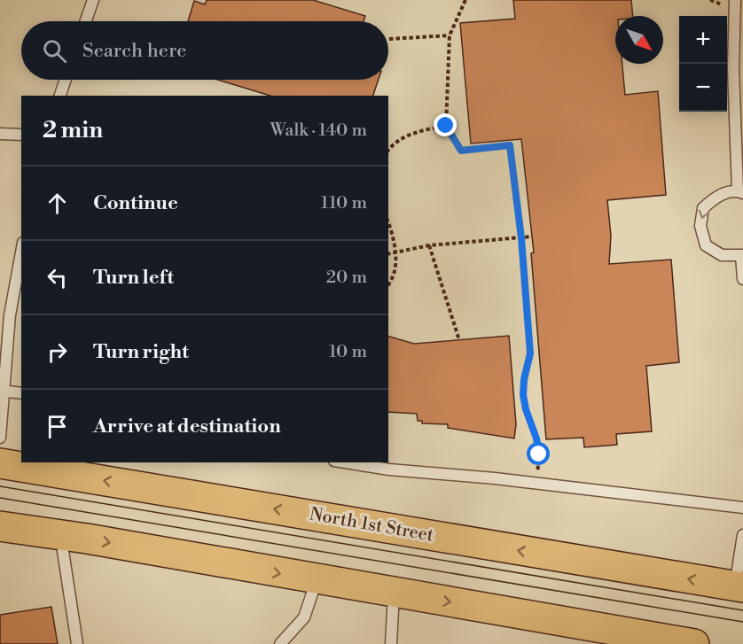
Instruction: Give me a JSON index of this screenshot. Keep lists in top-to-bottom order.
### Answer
{
  "streets": {
    "main road": ["North 1st Street"]
  },
  "north": "bottom right",
  "page": {
    "map_buttons": ["+", "−"],
    "search": "Search here",
    "heading": ["2 min", "Walk · 140 m"],
    "list": [
      ["Continue", "110 m"],
      ["Turn left", "20 m"],
      ["Turn right", "10 m"],
      "Arrive at destination"
    ]
  }
}
